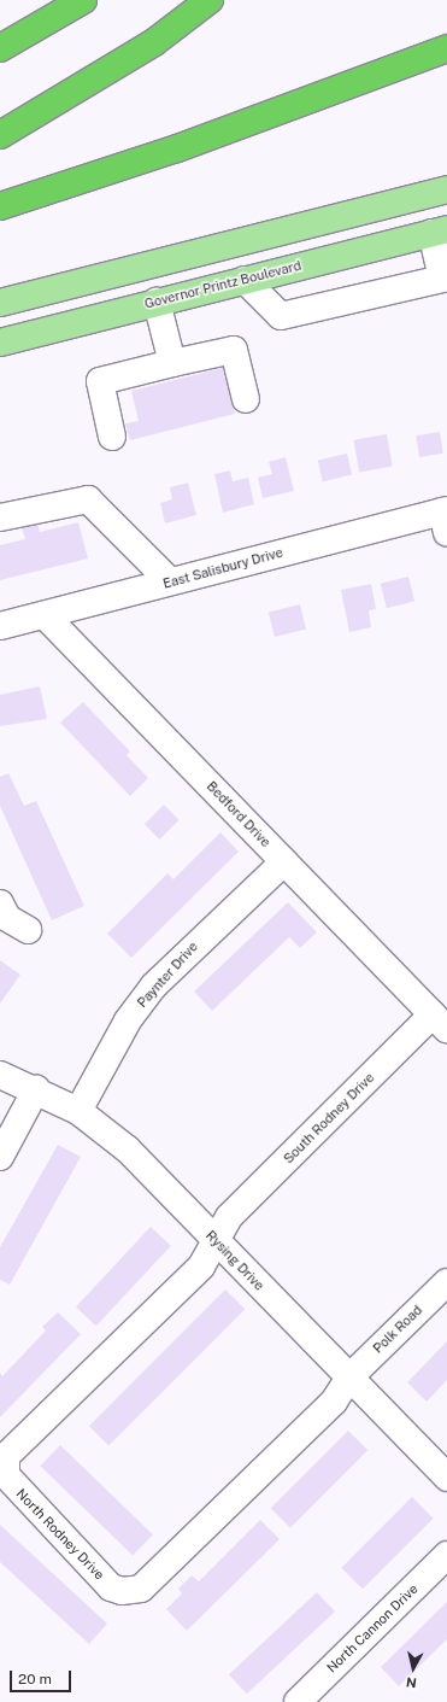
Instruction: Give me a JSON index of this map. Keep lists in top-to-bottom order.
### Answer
{
  "streets": {
    "main road": ["Governor Printz Boulevard"],
    "street": [
      "East Salisbury Drive",
      "Bedford Drive",
      "Paynter Drive",
      "South Rodney Drive",
      "Rysing Drive",
      "Polk Road",
      "North Rodney Drive",
      "North Cannon Drive"
    ]
  },
  "crossings": [
    ["East Salisbury Drive", "Bedford Drive"],
    ["Bedford Drive", "Paynter Drive"],
    ["Bedford Drive", "South Rodney Drive"],
    ["Paynter Drive", "Rysing Drive"],
    ["South Rodney Drive", "Rysing Drive"],
    ["South Rodney Drive", "North Rodney Drive"],
    ["Rysing Drive", "Polk Road"],
    ["Rysing Drive", "North Rodney Drive"],
    ["Polk Road", "North Rodney Drive"]
  ],
  "scale_bar": "20 m",
  "north": "bottom"
}
